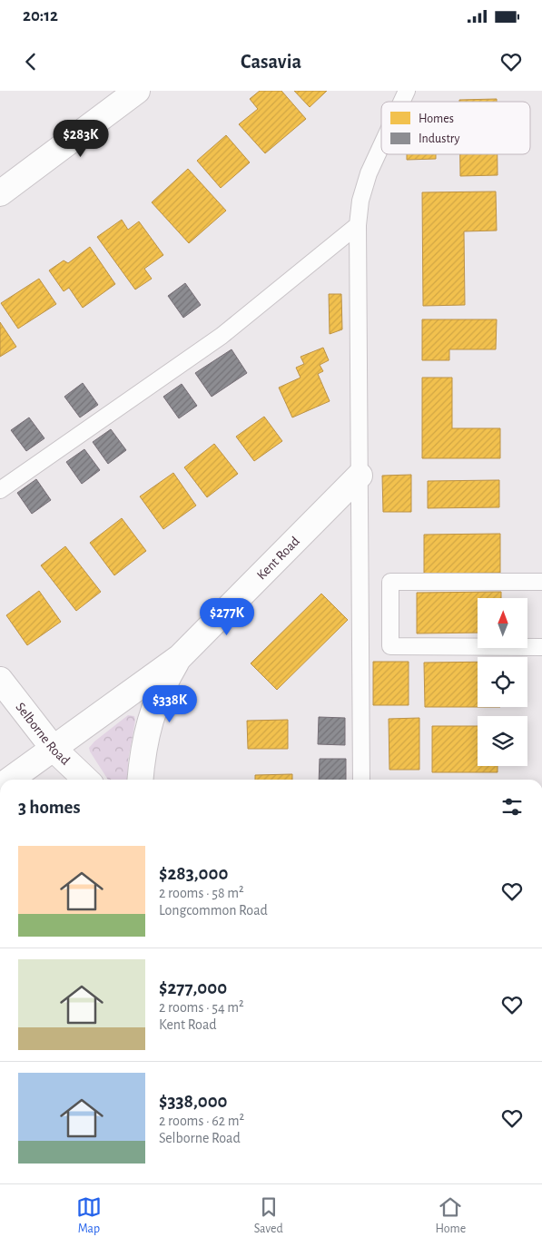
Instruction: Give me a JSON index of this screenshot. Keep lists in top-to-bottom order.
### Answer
{
  "streets": {
    "street": ["Kent Road", "Selborne Road"]
  },
  "crossings": [
    ["Kent Road", "Selborne Road"]
  ],
  "legend": ["Homes", "Industry"],
  "north": "top",
  "page": {
    "status": "20:12",
    "header": "Casavia",
    "price": ["$283K", "$277K", "$338K"],
    "heading": "3 homes",
    "list": [
      {
        "name": "$283,000",
        "note": "2 rooms · 58 m² · Longcommon Road"
      },
      {
        "name": "$277,000",
        "note": "2 rooms · 54 m² · Kent Road"
      },
      {
        "name": "$338,000",
        "note": "2 rooms · 62 m² · Selborne Road"
      }
    ],
    "tabs": ["Map", "Saved", "Home"]
  }
}
